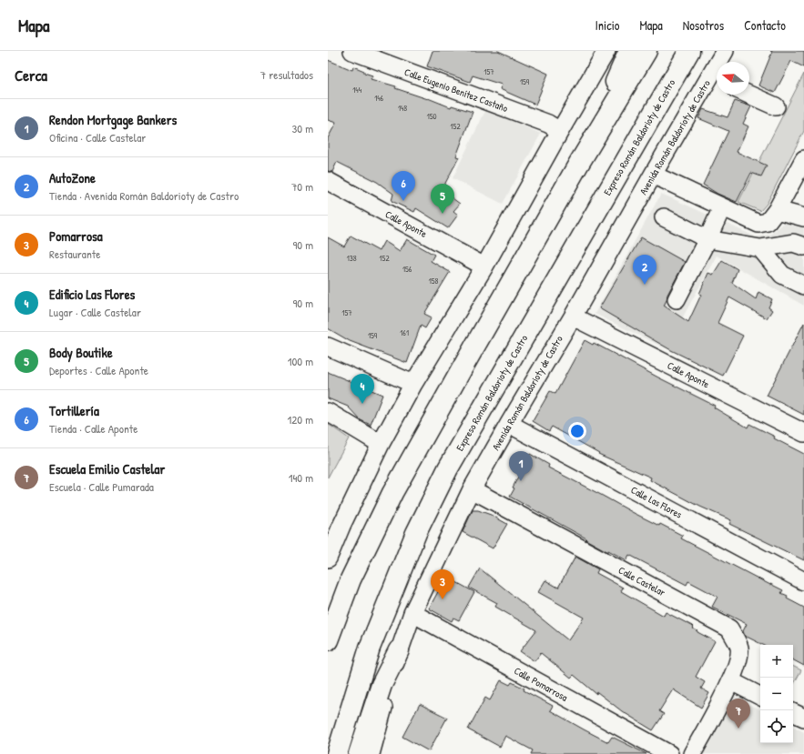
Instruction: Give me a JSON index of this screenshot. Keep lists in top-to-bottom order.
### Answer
{
  "streets": {
    "highway": ["Expreso Román Baldorioty de Castro"],
    "street": [
      "Calle Eugenio Benítez Castaño",
      "Avenida Román Baldorioty de Castro",
      "Calle Aponte",
      "Calle Las Flores",
      "Calle Castelar",
      "Calle Pomarrosa"
    ]
  },
  "crossings": [
    ["Avenida Román Baldorioty de Castro", "Calle Aponte"],
    ["Avenida Román Baldorioty de Castro", "Calle Las Flores"],
    ["Avenida Román Baldorioty de Castro", "Calle Castelar"],
    ["Avenida Román Baldorioty de Castro", "Calle Pomarrosa"]
  ],
  "house_numbers": [
    "157",
    "159",
    "144",
    "146",
    "148",
    "150",
    "152",
    "138",
    "152",
    "156",
    "158",
    "157",
    "161",
    "159"
  ],
  "north": "left",
  "page": {
    "header": "Mapa",
    "nav": [
      "Inicio",
      "Mapa",
      "Nosotros",
      "Contacto"
    ],
    "heading": ["Cerca", "7 resultados"],
    "list": [
      {
        "mark": "1",
        "name": "Rendon Mortgage Bankers",
        "note": "Oficina · Calle Castelar",
        "value": "30 m"
      },
      {
        "mark": "2",
        "name": "AutoZone",
        "note": "Tienda · Avenida Román Baldorioty de Castro",
        "value": "70 m"
      },
      {
        "mark": "3",
        "name": "Pomarrosa",
        "note": "Restaurante",
        "value": "90 m"
      },
      {
        "mark": "4",
        "name": "Edificio Las Flores",
        "note": "Lugar · Calle Castelar",
        "value": "90 m"
      },
      {
        "mark": "5",
        "name": "Body Boutike",
        "note": "Deportes · Calle Aponte",
        "value": "100 m"
      },
      {
        "mark": "6",
        "name": "Tortillería",
        "note": "Tienda · Calle Aponte",
        "value": "120 m"
      },
      {
        "mark": "7",
        "name": "Escuela Emilio Castelar",
        "note": "Escuela · Calle Pumarada",
        "value": "140 m"
      }
    ],
    "pins": [
      "6",
      "5",
      "2",
      "4",
      "1",
      "3",
      "7"
    ],
    "map_buttons": ["+", "−"]
  }
}
